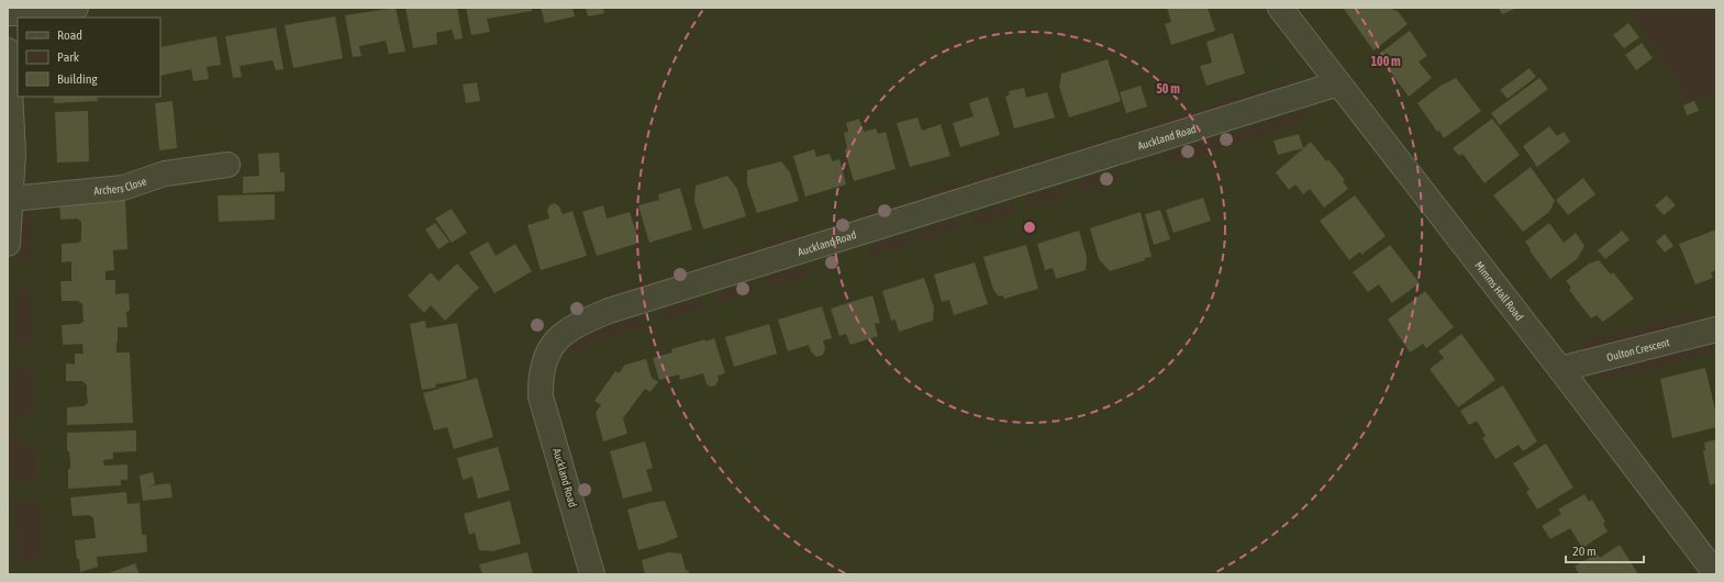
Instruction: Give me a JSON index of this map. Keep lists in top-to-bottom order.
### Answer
{
  "streets": {
    "street": [
      "Auckland Road",
      "Archers Close",
      "Mimms Hall Road",
      "Oulton Crescent"
    ]
  },
  "crossings": [
    ["Auckland Road", "Mimms Hall Road"],
    ["Mimms Hall Road", "Oulton Crescent"]
  ],
  "legend": ["Road", "Park", "Building"],
  "scale_bar": "20 m",
  "rings": ["100 m", "50 m"]
}
